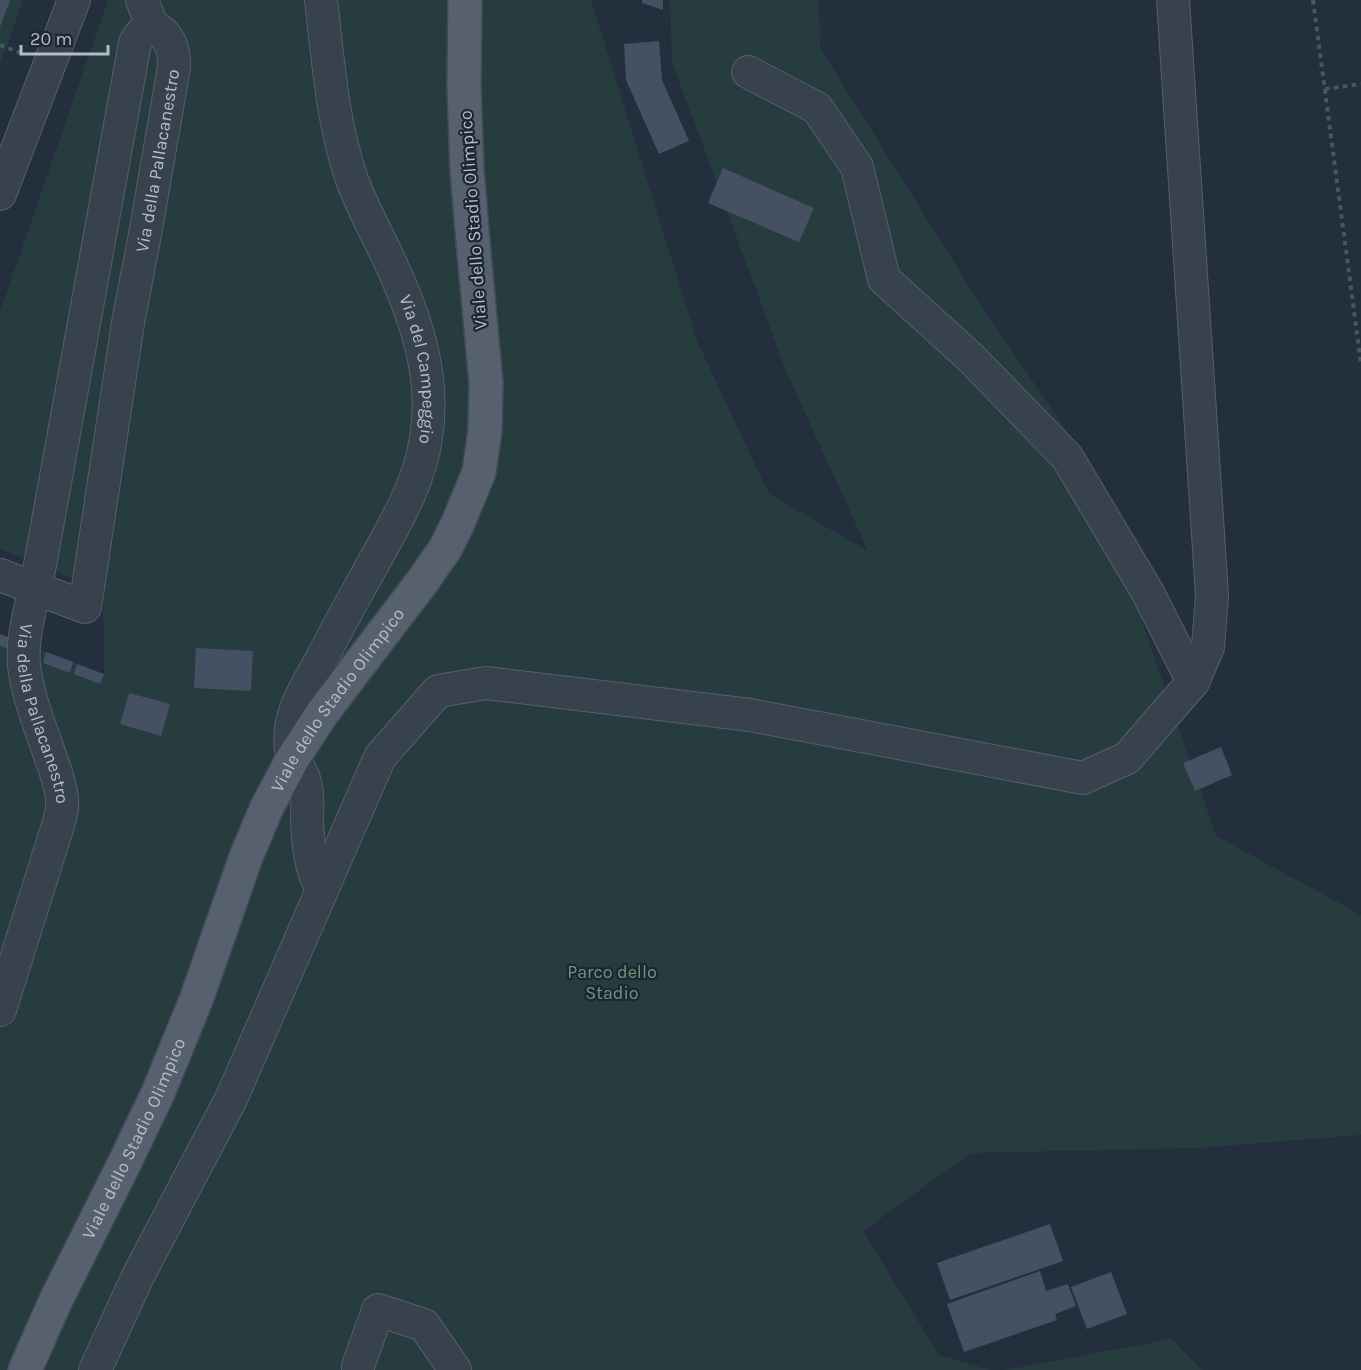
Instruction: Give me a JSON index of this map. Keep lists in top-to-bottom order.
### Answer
{
  "streets": {
    "main road": ["Viale dello Stadio Olimpico"],
    "street": ["Via della Pallacanestro", "Via del Campeggio"]
  },
  "crossings": [
    ["Viale dello Stadio Olimpico", "Via del Campeggio"]
  ],
  "parks": ["Parco dello Stadio"],
  "scale_bar": "20 m"
}
